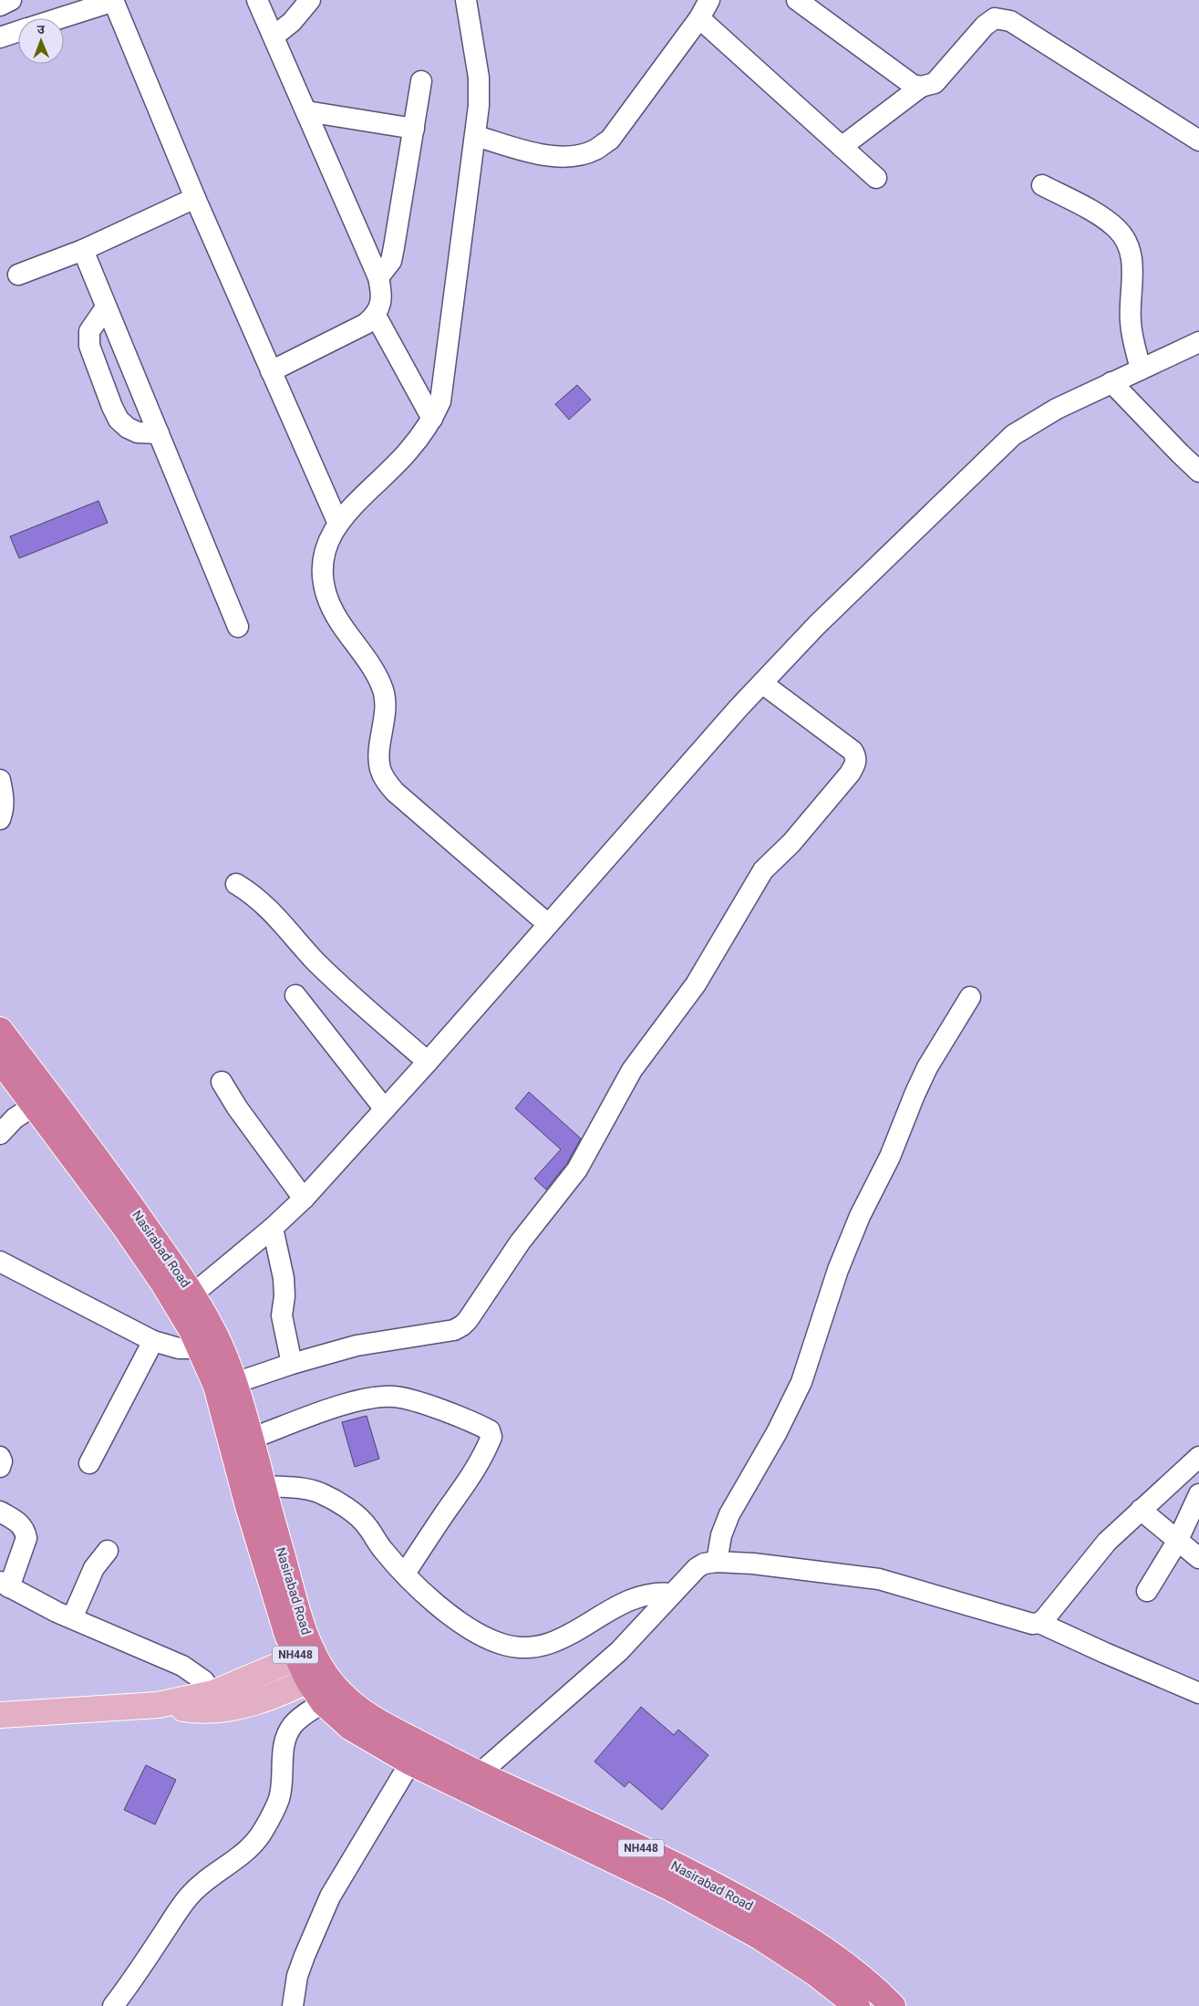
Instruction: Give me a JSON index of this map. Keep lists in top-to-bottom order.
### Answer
{
  "streets": {
    "highway": ["Nasirabad Road", "NH448"]
  },
  "north": "top"
}
